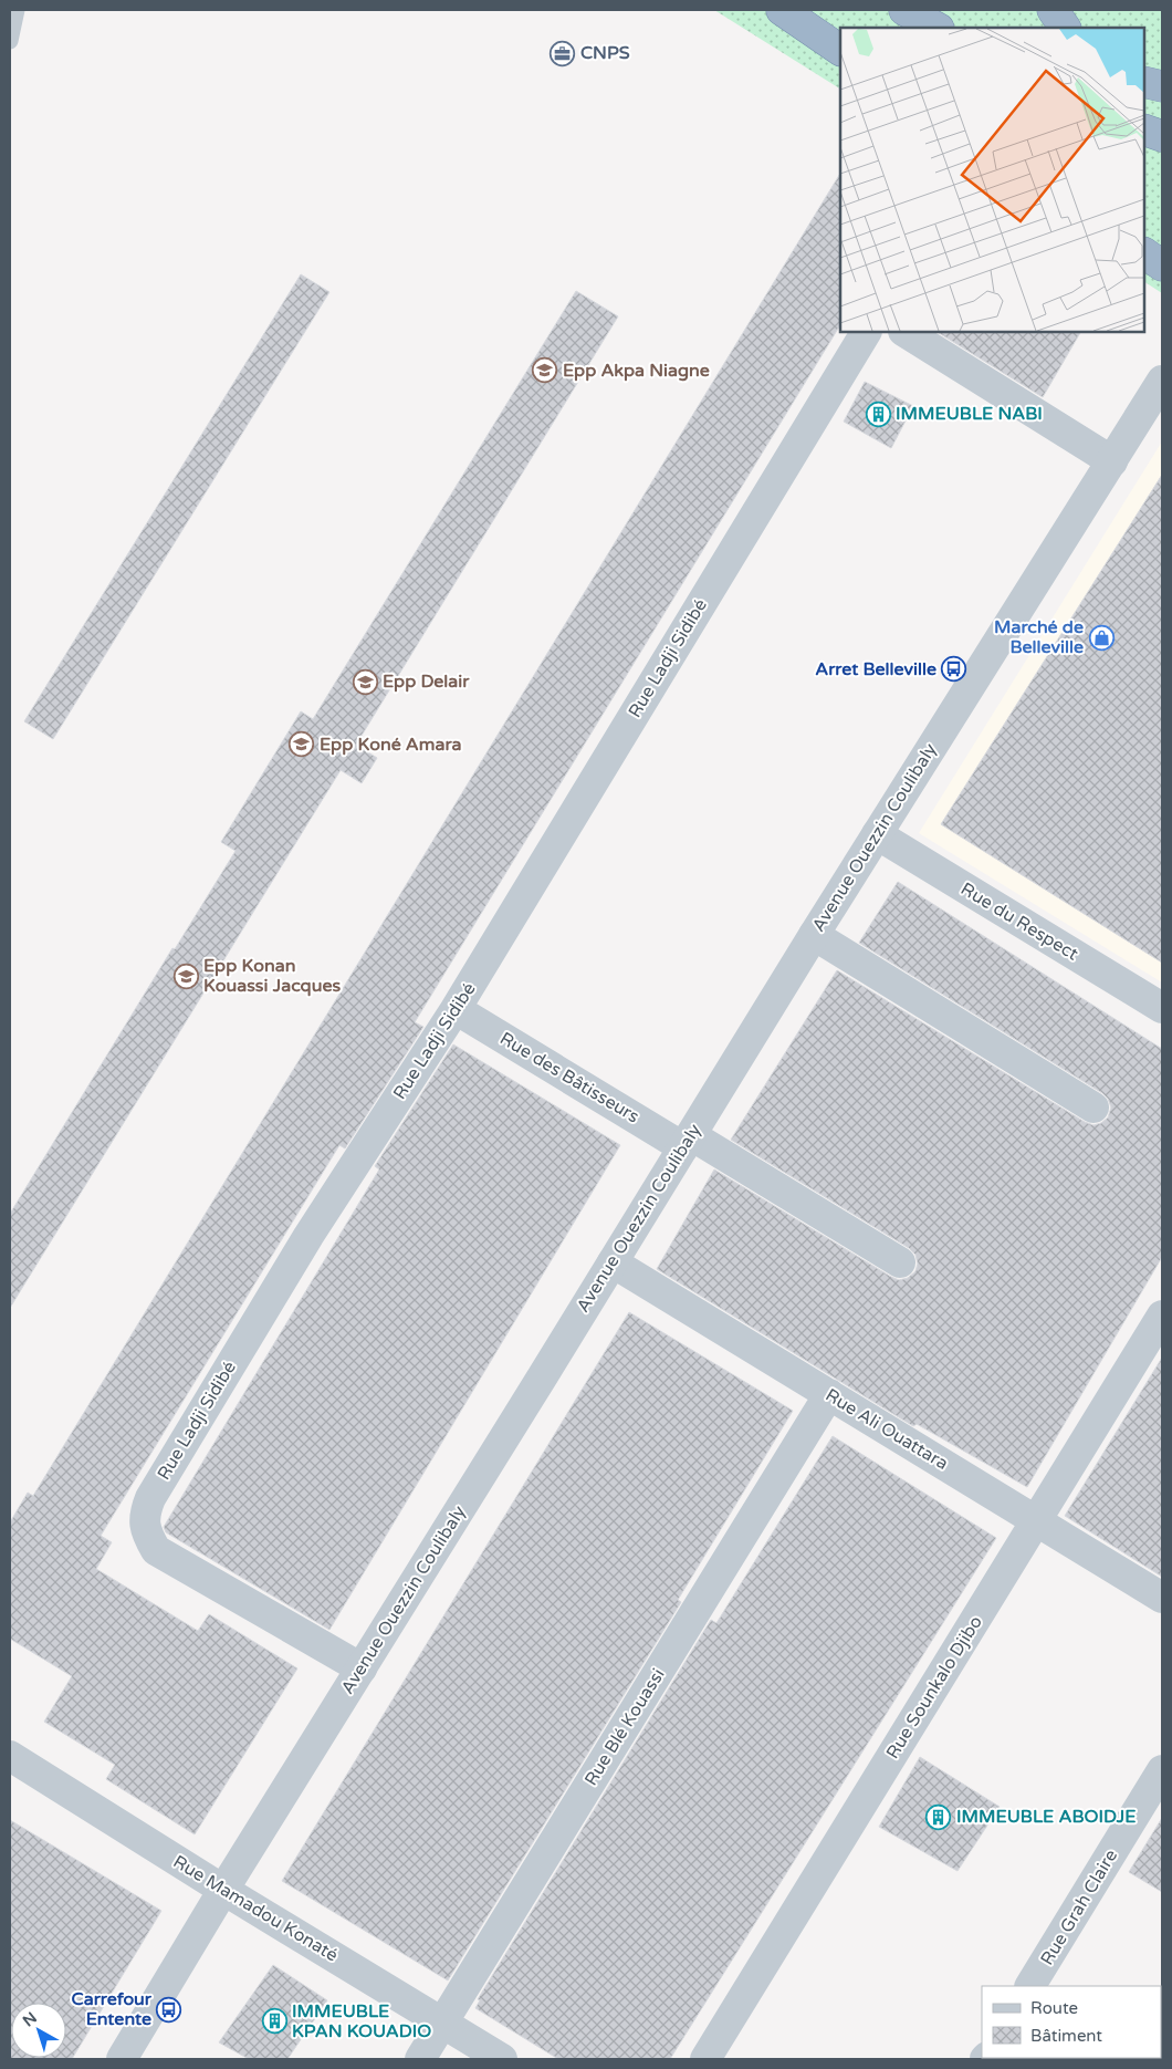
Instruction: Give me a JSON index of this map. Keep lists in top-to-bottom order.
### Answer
{
  "streets": {
    "street": [
      "Rue Ladji Sidibé",
      "Avenue Ouezzin Coulibaly",
      "Rue du Respect",
      "Rue des Bâtisseurs",
      "Rue Ali Ouattara",
      "Rue Sounkalo Djibo",
      "Rue Blé Kouassi",
      "Rue Grah Claire",
      "Rue Mamadou Konaté"
    ]
  },
  "crossings": [
    ["Rue Ladji Sidibé", "Avenue Ouezzin Coulibaly"],
    ["Rue Ladji Sidibé", "Rue des Bâtisseurs"],
    ["Avenue Ouezzin Coulibaly", "Rue du Respect"],
    ["Avenue Ouezzin Coulibaly", "Rue des Bâtisseurs"],
    ["Avenue Ouezzin Coulibaly", "Rue Ali Ouattara"],
    ["Avenue Ouezzin Coulibaly", "Rue Mamadou Konaté"],
    ["Rue Ali Ouattara", "Rue Sounkalo Djibo"],
    ["Rue Ali Ouattara", "Rue Blé Kouassi"],
    ["Rue Blé Kouassi", "Rue Mamadou Konaté"]
  ],
  "places": {
    "office": ["CNPS"],
    "school or university": [
      "Epp Akpa Niagne",
      "Epp Delair",
      "Epp Koné Amara",
      "Epp Konan Kouassi Jacques"
    ],
    "building": ["IMMEUBLE NABI", "IMMEUBLE ABOIDJE", "IMMEUBLE KPAN KOUADIO"],
    "shop": ["Marché de Belleville"],
    "bus stop": ["Arret Belleville", "Carrefour Entente"]
  },
  "legend": ["Route", "Bâtiment"],
  "north": "top left"
}
